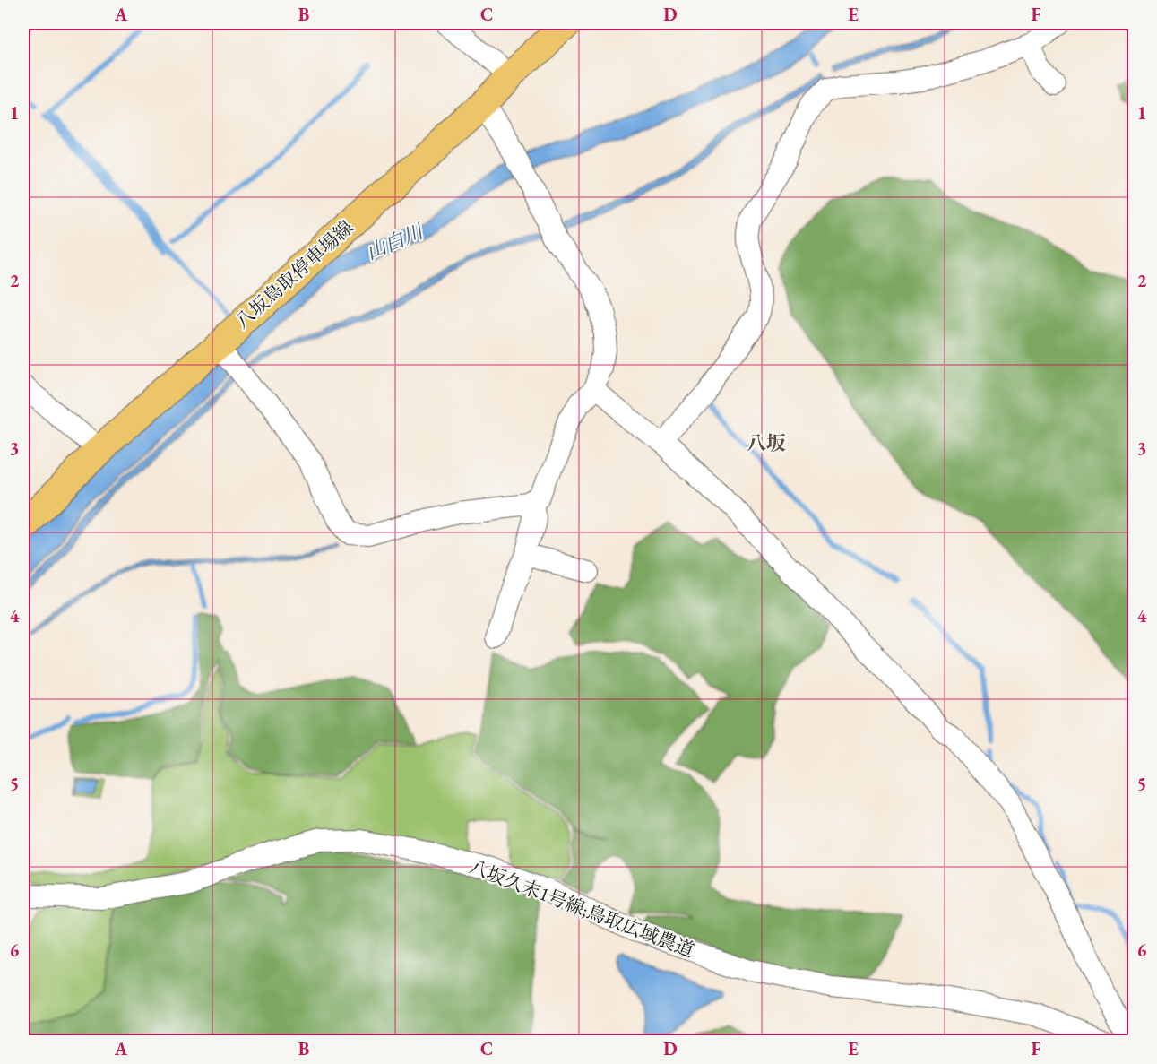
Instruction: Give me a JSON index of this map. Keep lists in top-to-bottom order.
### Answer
{
  "streets": {
    "main road": ["八坂鳥取停車場線"],
    "street": ["八坂久末1号線;鳥取広域農道"]
  },
  "districts": ["八坂"],
  "water": ["山白川"],
  "grid": {
    "columns": [
      "A",
      "B",
      "C",
      "D",
      "E",
      "F"
    ],
    "rows": [
      "1",
      "2",
      "3",
      "4",
      "5",
      "6"
    ]
  }
}
